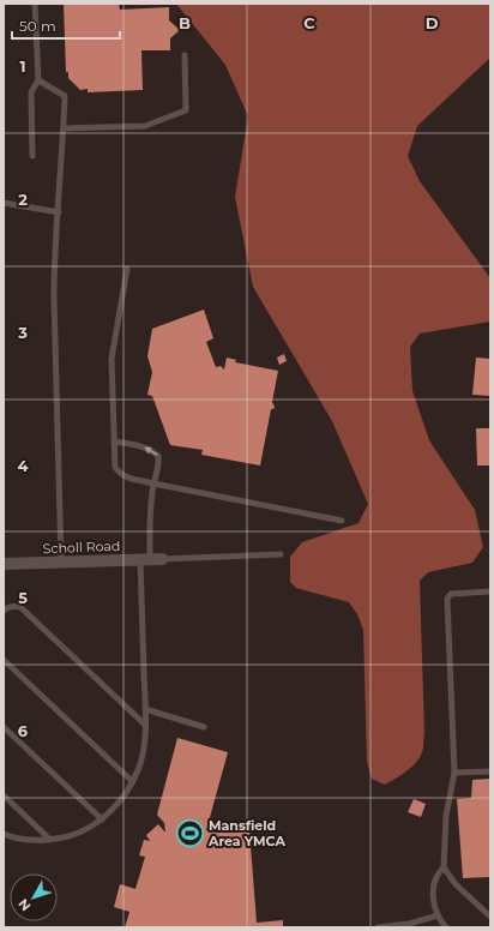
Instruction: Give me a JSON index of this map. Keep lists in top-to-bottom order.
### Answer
{
  "streets": {
    "street": ["Scholl Road"]
  },
  "places": {
    "sports": ["Mansfield Area YMCA"]
  },
  "scale_bar": "50 m",
  "north": "bottom left",
  "grid": {
    "columns": ["B", "C", "D"],
    "rows": [
      "1",
      "2",
      "3",
      "4",
      "5",
      "6"
    ]
  }
}
